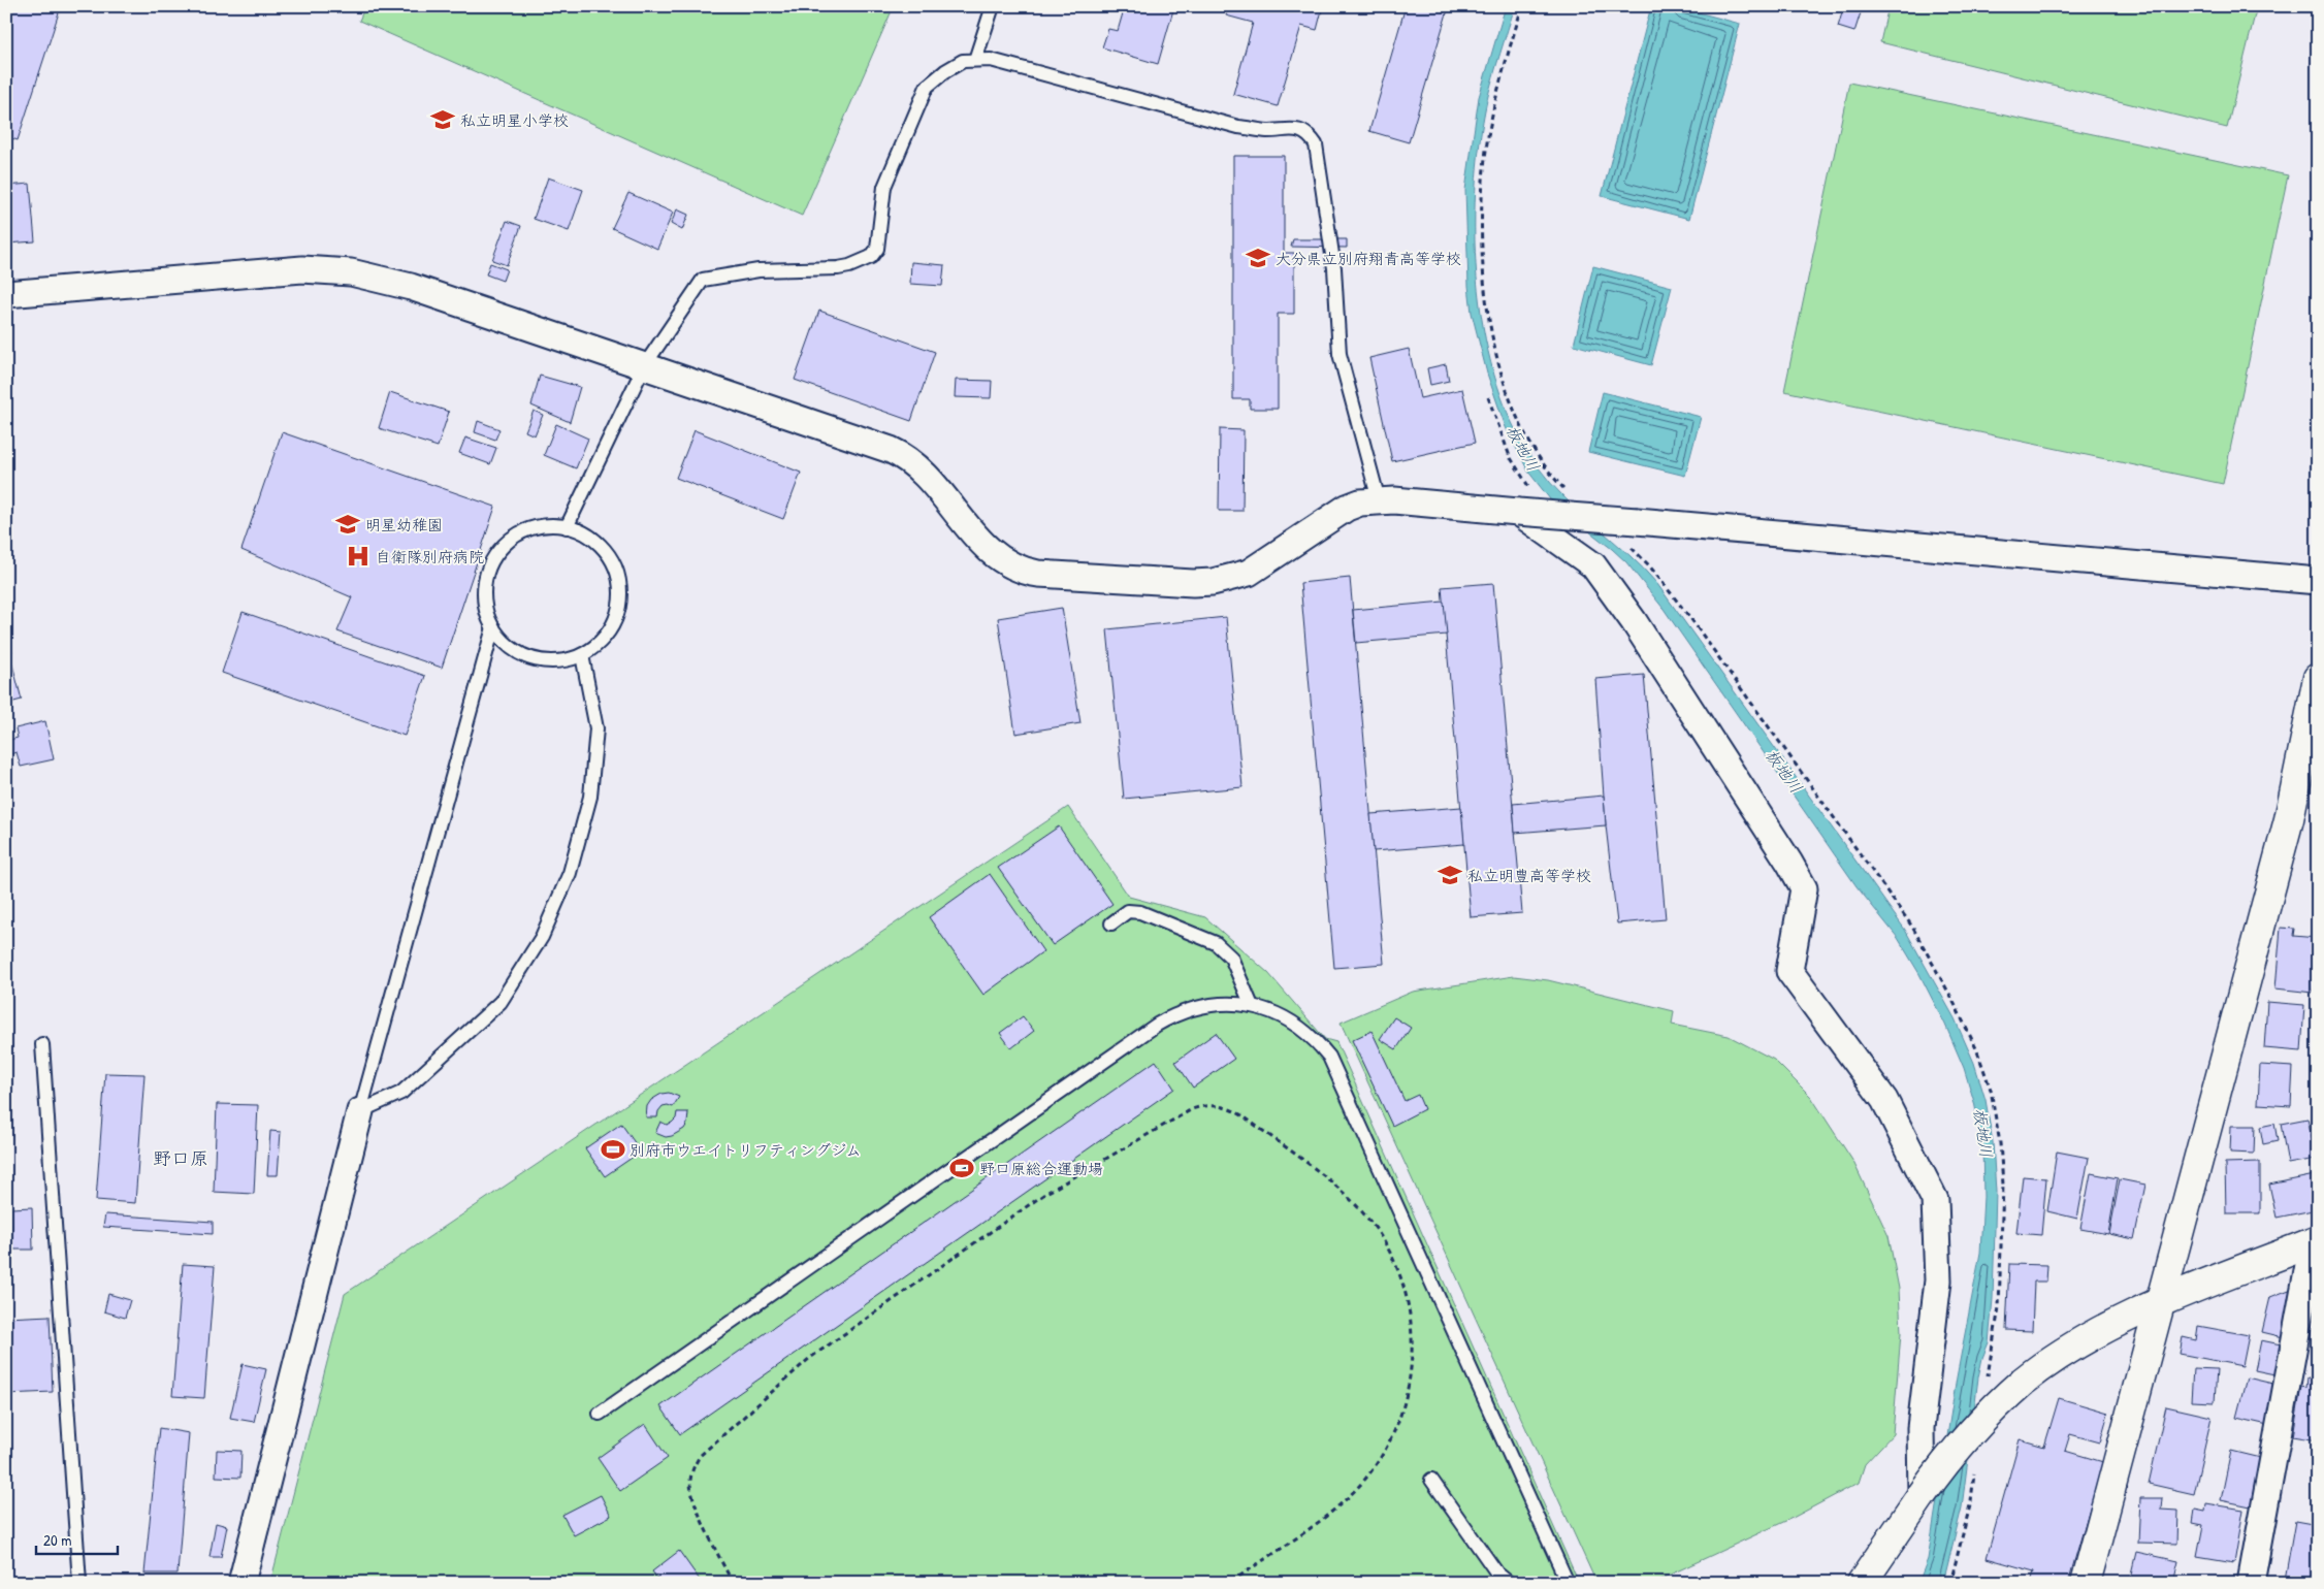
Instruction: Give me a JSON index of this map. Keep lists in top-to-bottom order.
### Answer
{
  "districts": ["野口原"],
  "water": ["板地川"],
  "places": {
    "school or university": [
      "私立明星小学校",
      "大分県立別府翔青高等学校",
      "明星幼稚園",
      "私立明豊高等学校"
    ],
    "hospital": ["自衛隊別府病院"],
    "sports": ["別府市ウエイトリフティングジム", "野口原総合運動場"]
  },
  "scale_bar": "20 m"
}
